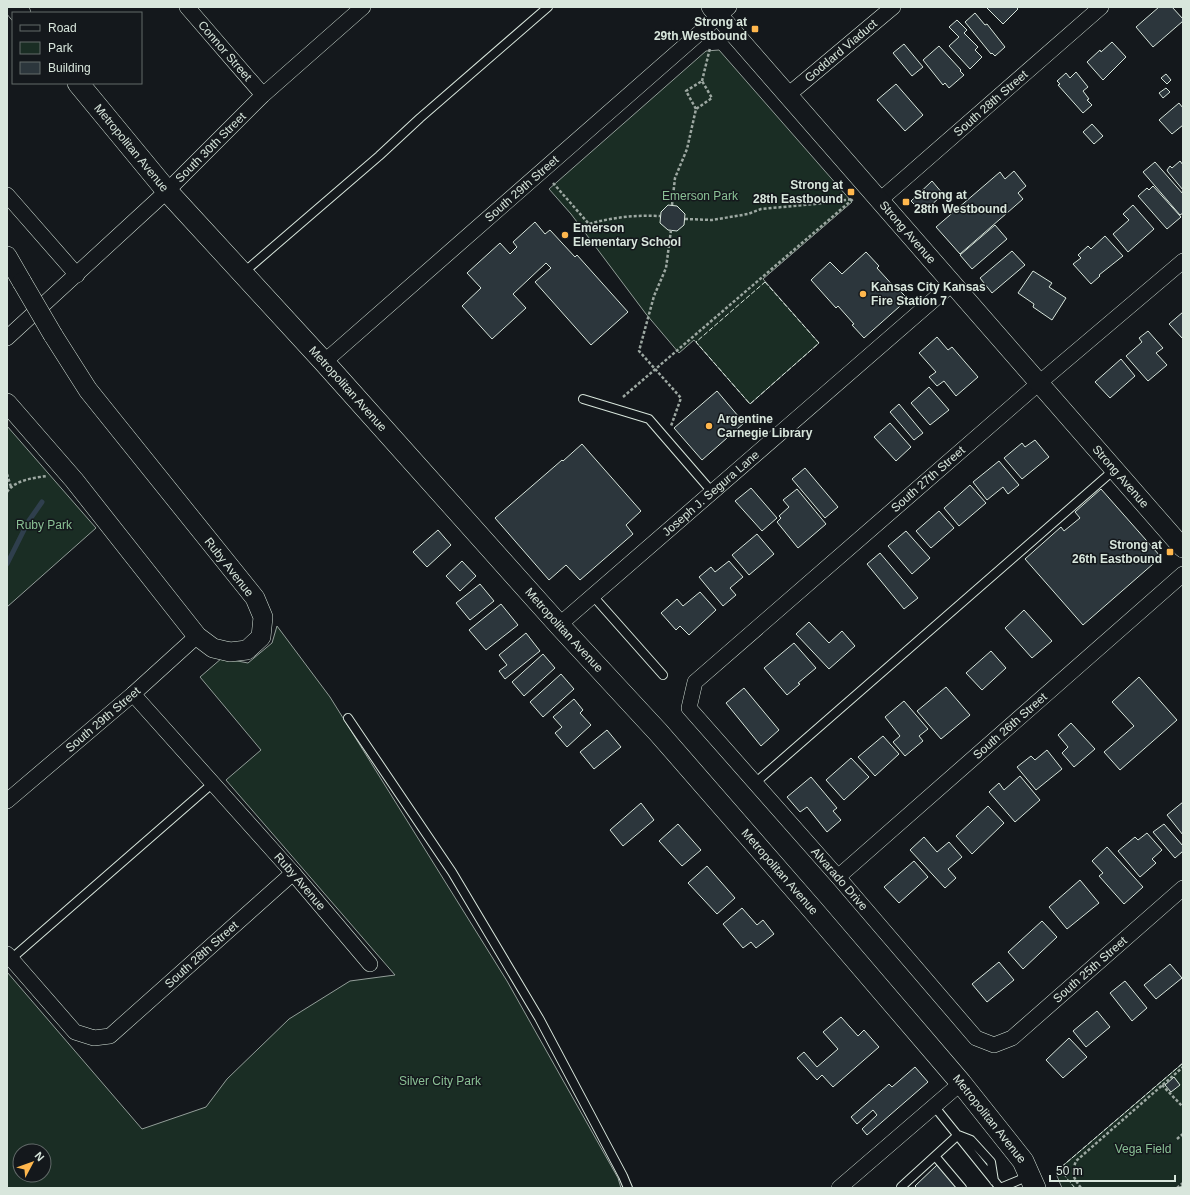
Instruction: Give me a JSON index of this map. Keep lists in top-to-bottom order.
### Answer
{
  "streets": {
    "main road": ["Metropolitan Avenue"],
    "street": [
      "Connor Street",
      "Goddard Viaduct",
      "South 28th Street",
      "South 30th Street",
      "South 29th Street",
      "Strong Avenue",
      "South 27th Street",
      "Joseph J. Segura Lane",
      "Ruby Avenue",
      "South 26th Street",
      "Alvarado Drive",
      "South 25th Street"
    ]
  },
  "crossings": [
    ["Connor Street", "South 30th Street"],
    ["Goddard Viaduct", "Strong Avenue"],
    ["South 28th Street", "Strong Avenue"],
    ["South 28th Street", "Ruby Avenue"],
    ["Metropolitan Avenue", "South 30th Street"],
    ["Metropolitan Avenue", "South 29th Street"],
    ["Metropolitan Avenue", "Joseph J. Segura Lane"],
    ["South 29th Street", "Strong Avenue"],
    ["South 29th Street", "Ruby Avenue"],
    ["Strong Avenue", "South 27th Street"],
    ["Strong Avenue", "Joseph J. Segura Lane"],
    ["South 27th Street", "Alvarado Drive"],
    ["South 26th Street", "Alvarado Drive"],
    ["Alvarado Drive", "South 25th Street"]
  ],
  "parks": [
    "Emerson Park",
    "Ruby Park",
    "Silver City Park",
    "Vega Field"
  ],
  "places": {
    "transit": [
      "Strong at 29th Westbound",
      "Strong at 28th Eastbound",
      "Strong at 28th Westbound",
      "Strong at 26th Eastbound"
    ],
    "other": ["Emerson Elementary School", "Kansas City Kansas Fire Station 7", "Argentine Carnegie Library"]
  },
  "legend": ["Road", "Park", "Building"],
  "scale_bar": "50 m",
  "north": "top right"
}
